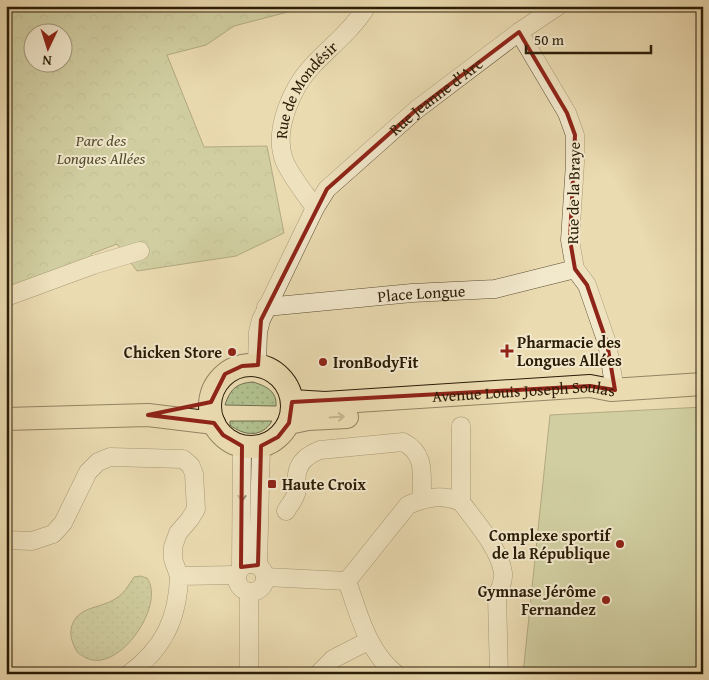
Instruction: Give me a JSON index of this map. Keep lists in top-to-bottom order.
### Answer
{
  "streets": {
    "main road": ["Avenue Louis Joseph Soulas"],
    "street": [
      "Rue de Mondésir",
      "Rue Jeanne d'Arc",
      "Rue de la Braye",
      "Place Longue"
    ]
  },
  "crossings": [
    ["Rue de Mondésir", "Rue Jeanne d'Arc"],
    ["Rue Jeanne d'Arc", "Rue de la Braye"],
    ["Rue de la Braye", "Place Longue"],
    ["Rue de la Braye", "Avenue Louis Joseph Soulas"]
  ],
  "parks": ["Parc des Longues Allées"],
  "places": {
    "health": ["Pharmacie des Longues Allées"],
    "other": [
      "Chicken Store",
      "IronBodyFit",
      "Complexe sportif de la République",
      "Gymnase Jérôme Fernandez"
    ],
    "transit": ["Haute Croix"]
  },
  "scale_bar": "50 m",
  "north": "bottom"
}
